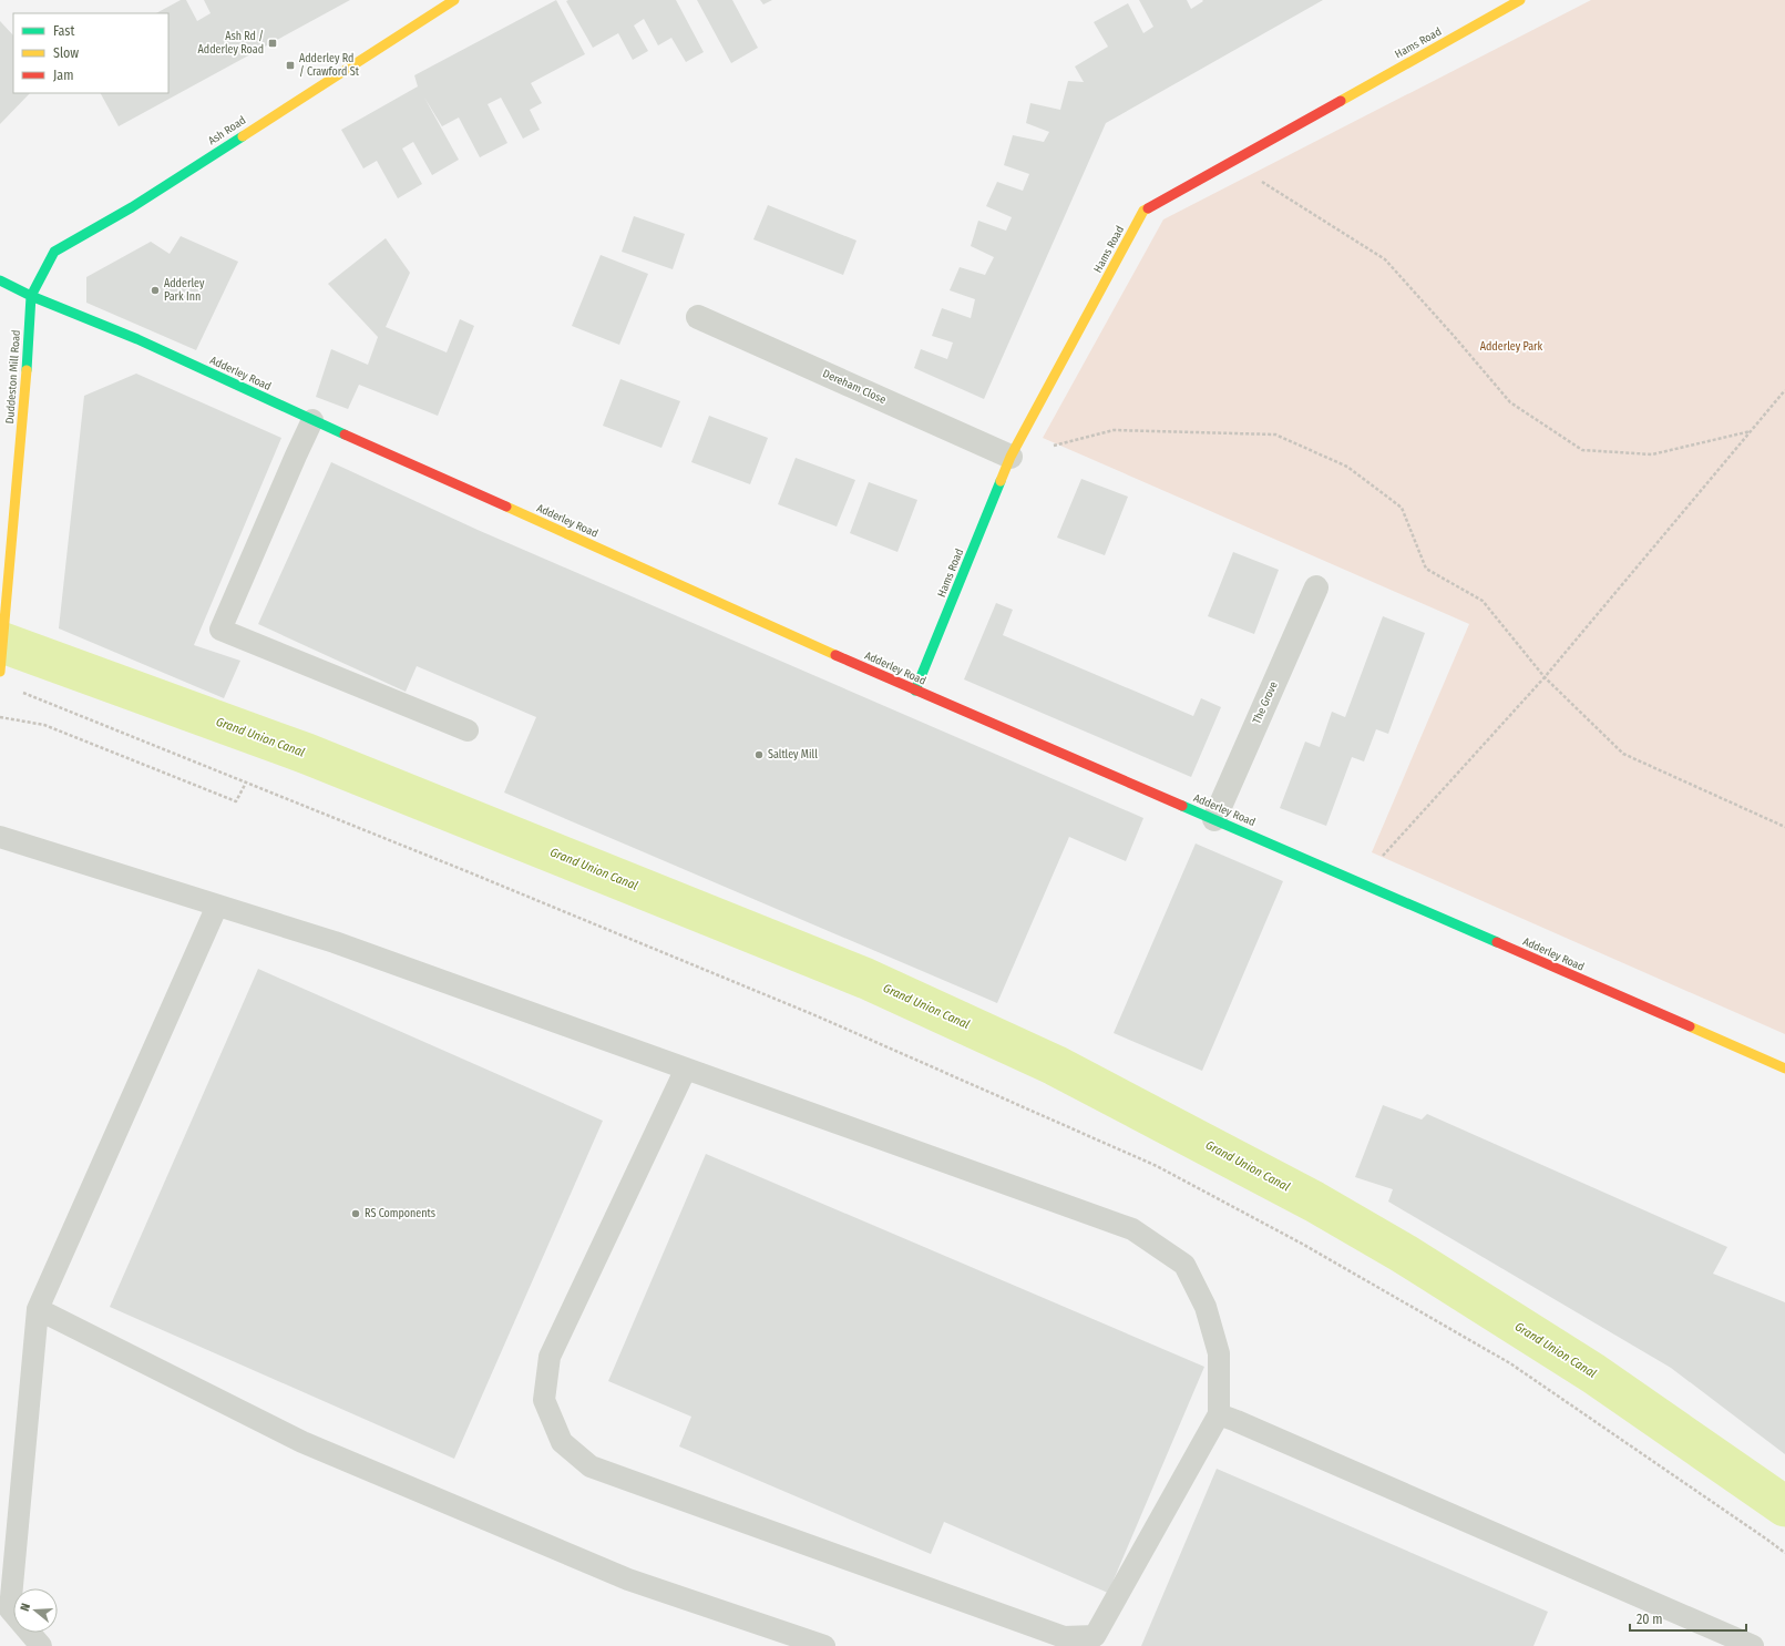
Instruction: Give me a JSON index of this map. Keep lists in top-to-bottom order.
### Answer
{
  "streets": {
    "street": [
      "Hams Road",
      "Ash Road",
      "Adderley Road",
      "Duddeston Mill Road",
      "Dereham Close",
      "The Grove"
    ]
  },
  "crossings": [
    ["Hams Road", "Adderley Road"],
    ["Hams Road", "Dereham Close"],
    ["Ash Road", "Adderley Road"],
    ["Ash Road", "Duddeston Mill Road"],
    ["Adderley Road", "Duddeston Mill Road"],
    ["Adderley Road", "The Grove"]
  ],
  "water": ["Grand Union Canal"],
  "parks": ["Adderley Park"],
  "places": {
    "transit": ["Ash Rd / Adderley Road", "Adderley Rd / Crawford St"],
    "other": ["Adderley Park Inn", "Saltley Mill", "RS Components"]
  },
  "legend": ["Fast", "Slow", "Jam"],
  "scale_bar": "20 m",
  "north": "left"
}
